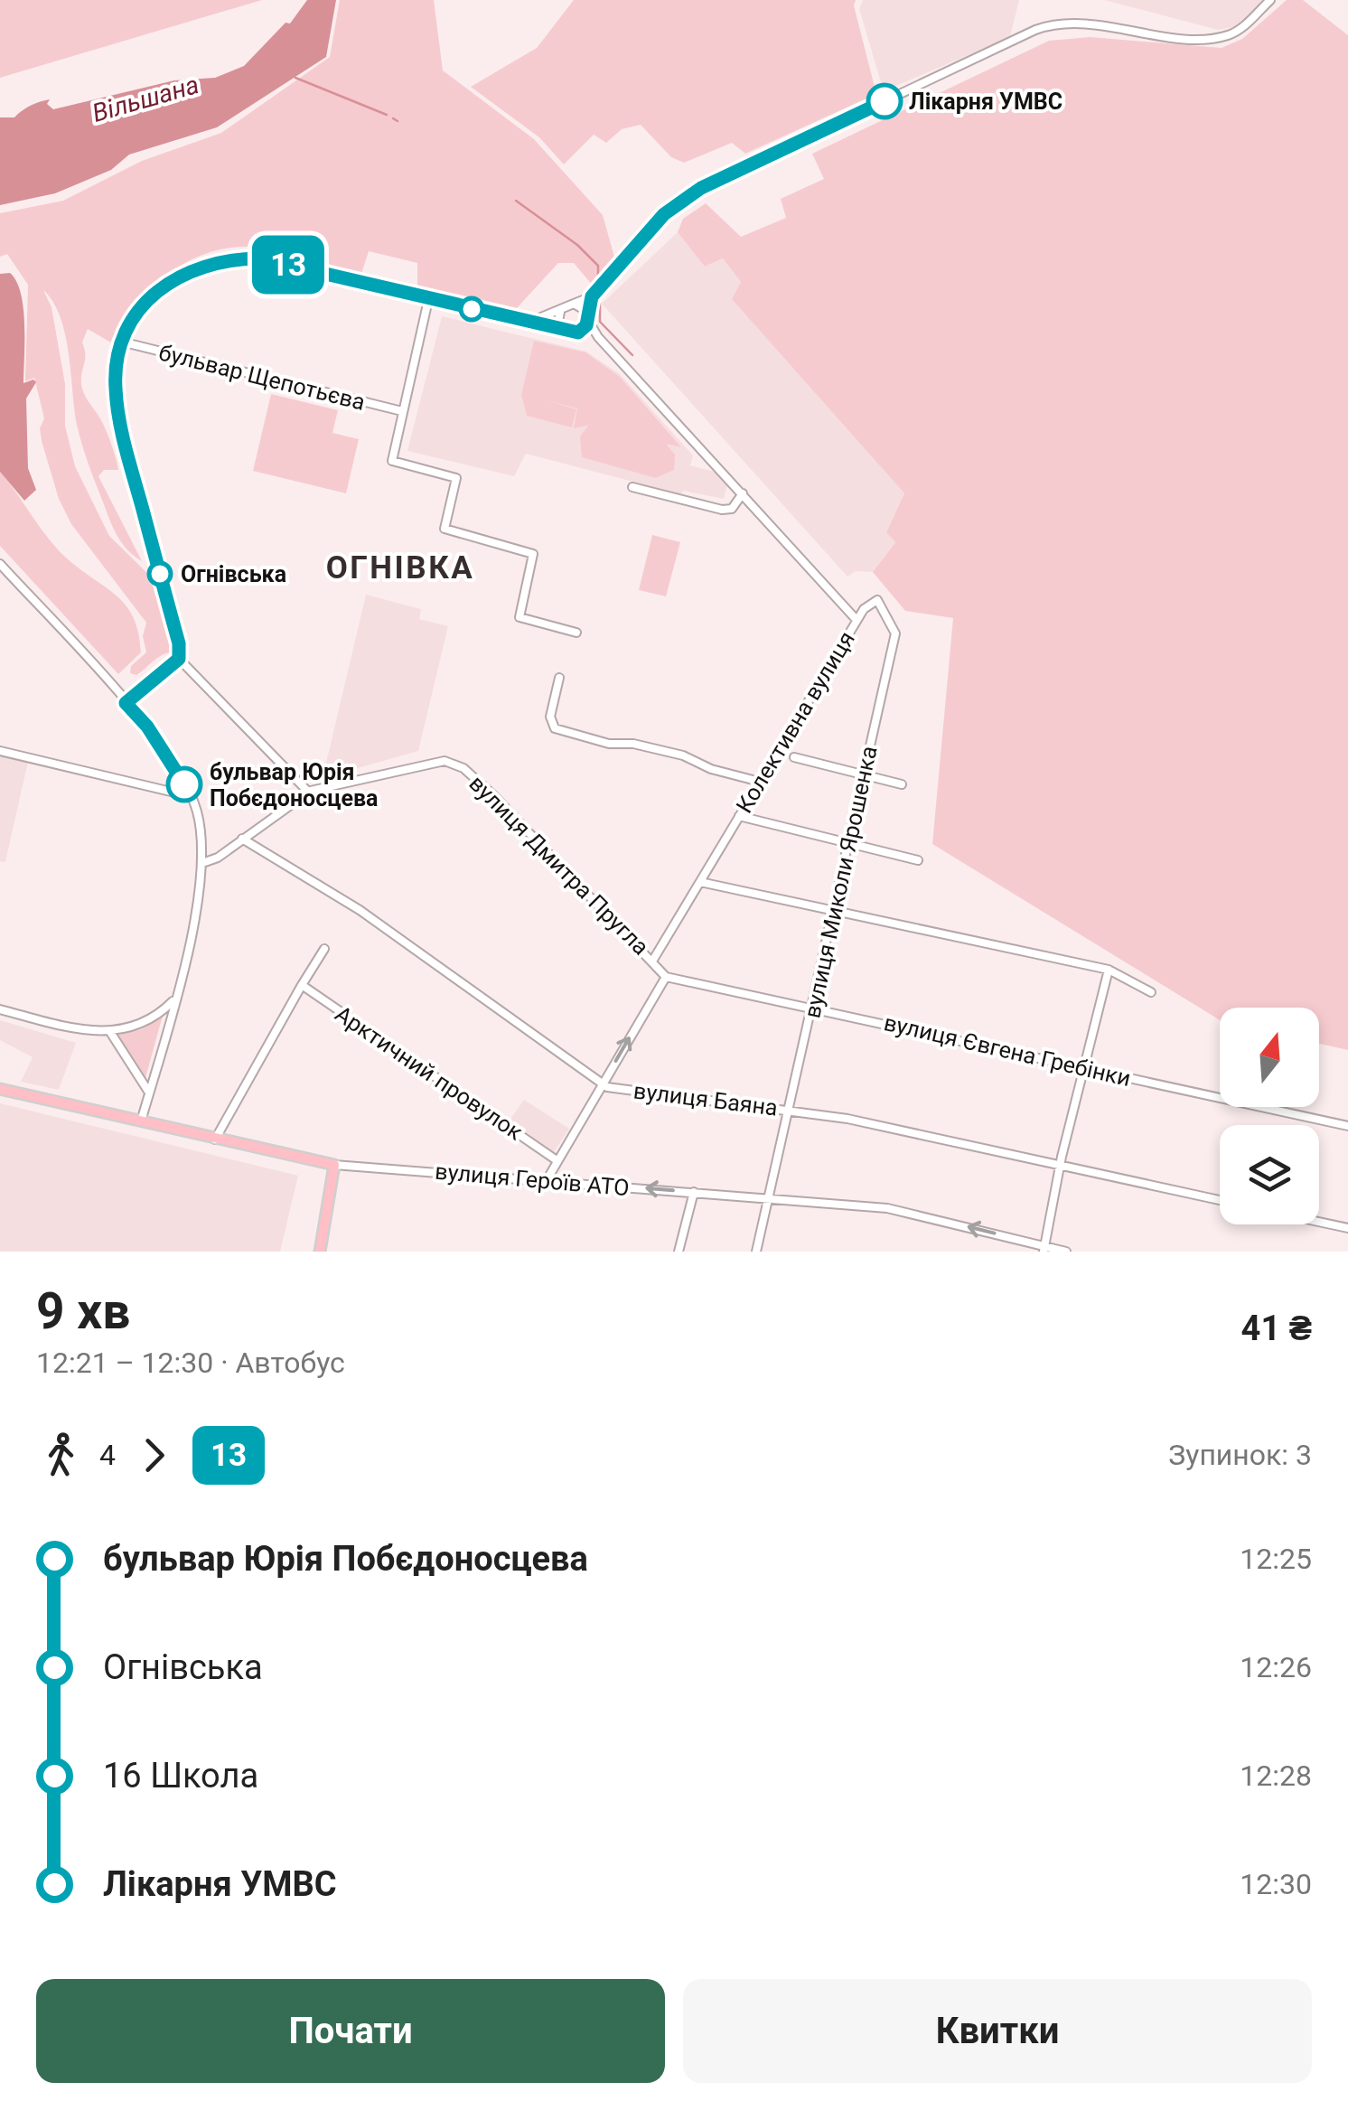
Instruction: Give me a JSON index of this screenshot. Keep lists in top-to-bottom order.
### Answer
{
  "streets": {
    "main road": ["вулиця Героїв АТО"],
    "street": [
      "бульвар Щепотьєва",
      "Колективна вулиця",
      "вулиця Дмитра Пругла",
      "вулиця Миколи Ярошенка",
      "вулиця Євгена Гребінки",
      "Арктичний провулок",
      "вулиця Баяна"
    ]
  },
  "crossings": [
    ["Колективна вулиця", "вулиця Дмитра Пругла"],
    ["Колективна вулиця", "вулиця Миколи Ярошенка"],
    ["вулиця Дмитра Пругла", "вулиця Баяна"],
    ["вулиця Миколи Ярошенка", "вулиця Євгена Гребінки"],
    ["вулиця Миколи Ярошенка", "вулиця Баяна"],
    ["вулиця Миколи Ярошенка", "вулиця Героїв АТО"]
  ],
  "one_way": ["вулиця Героїв АТО"],
  "districts": ["ОГНІВКА"],
  "water": ["Вільшана"],
  "places": ["Лікарня УМВС", "Огнівська", "бульвар Юрія Побєдоносцева"],
  "lines": ["bus line 13"],
  "north": "top",
  "page": {
    "on_map": "13",
    "heading": ["9 хв", "12:21 – 12:30 · Автобус", "41 ₴"],
    "legs": ["4", "13", "Зупинок: 3"],
    "list": [
      {
        "name": "бульвар Юрія Побєдоносцева",
        "value": "12:25"
      },
      {
        "name": "Огнівська",
        "value": "12:26"
      },
      {
        "name": "16 Школа",
        "value": "12:28"
      },
      {
        "name": "Лікарня УМВС",
        "value": "12:30"
      }
    ],
    "buttons": ["Почати", "Квитки"]
  }
}
